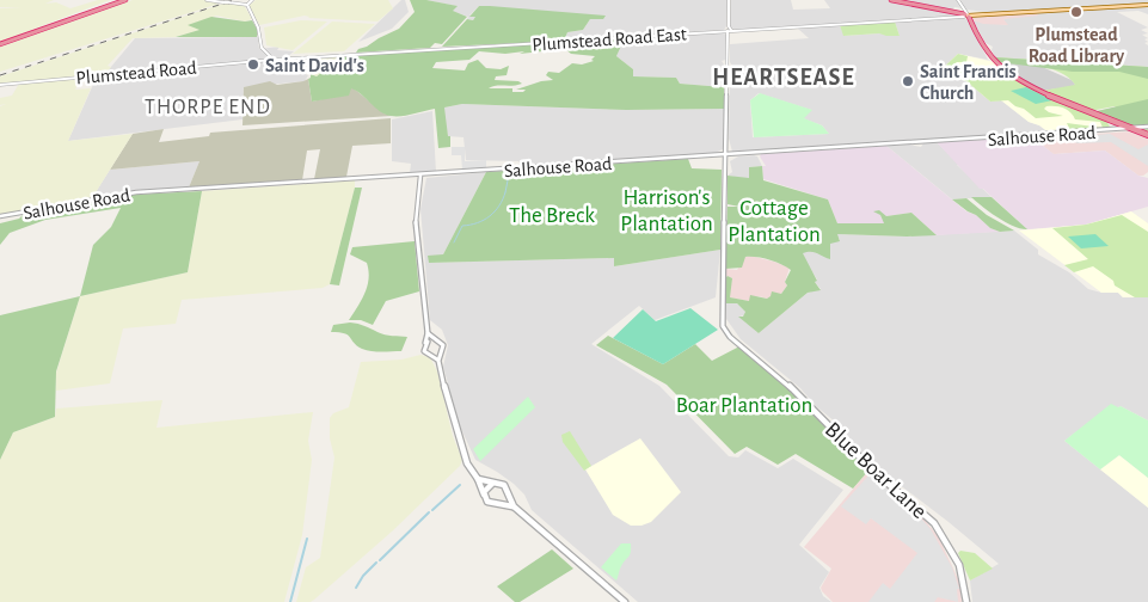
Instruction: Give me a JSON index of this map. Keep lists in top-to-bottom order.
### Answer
{
  "streets": {
    "street": [
      "Plumstead Road East",
      "Plumstead Road",
      "Salhouse Road",
      "Blue Boar Lane"
    ]
  },
  "crossings": [
    ["Plumstead Road East", "Plumstead Road"],
    ["Plumstead Road East", "Blue Boar Lane"],
    ["Salhouse Road", "Blue Boar Lane"]
  ],
  "districts": ["HEARTSEASE", "THORPE END"],
  "parks": [
    "Harrison's Plantation",
    "Cottage Plantation",
    "The Breck",
    "Boar Plantation"
  ],
  "places": ["Plumstead Road Library", "Saint David's", "Saint Francis Church"]
}
